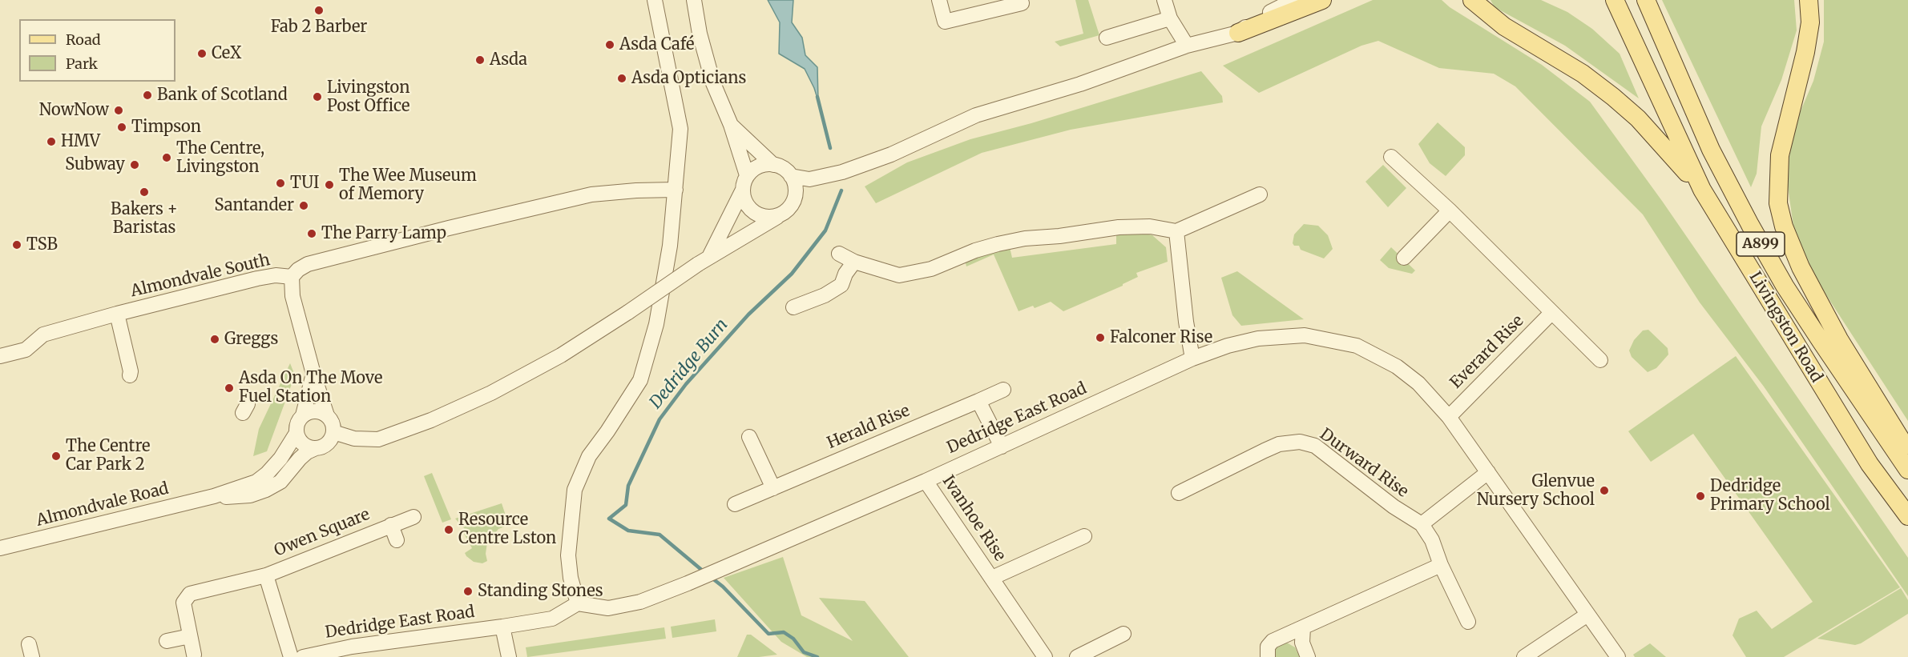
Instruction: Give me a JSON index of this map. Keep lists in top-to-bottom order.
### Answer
{
  "streets": {
    "main road": ["A899", "Livingston Road"],
    "street": [
      "Almondvale South",
      "Everard Rise",
      "Dedridge East Road",
      "Herald Rise",
      "Durward Rise",
      "Almondvale Road",
      "Ivanhoe Rise",
      "Owen Square"
    ]
  },
  "crossings": [
    ["Almondvale South", "Almondvale Road"],
    ["Everard Rise", "Dedridge East Road"],
    ["Dedridge East Road", "Ivanhoe Rise"]
  ],
  "water": ["Dedridge Burn"],
  "places": [
    "Fab 2 Barber",
    "Asda Café",
    "CeX",
    "Asda",
    "Asda Opticians",
    "Bank of Scotland",
    "Livingston Post Office",
    "NowNow",
    "Timpson",
    "HMV",
    "The Centre, Livingston",
    "Subway",
    "TUI",
    "The Wee Museum of Memory",
    "Bakers + Baristas",
    "Santander",
    "The Parry Lamp",
    "TSB",
    "Falconer Rise",
    "Greggs",
    "Asda On The Move Fuel Station",
    "The Centre Car Park 2",
    "Glenvue Nursery School",
    "Dedridge Primary School",
    "Resource Centre Lston",
    "Standing Stones"
  ],
  "legend": ["Road", "Park"]
}
